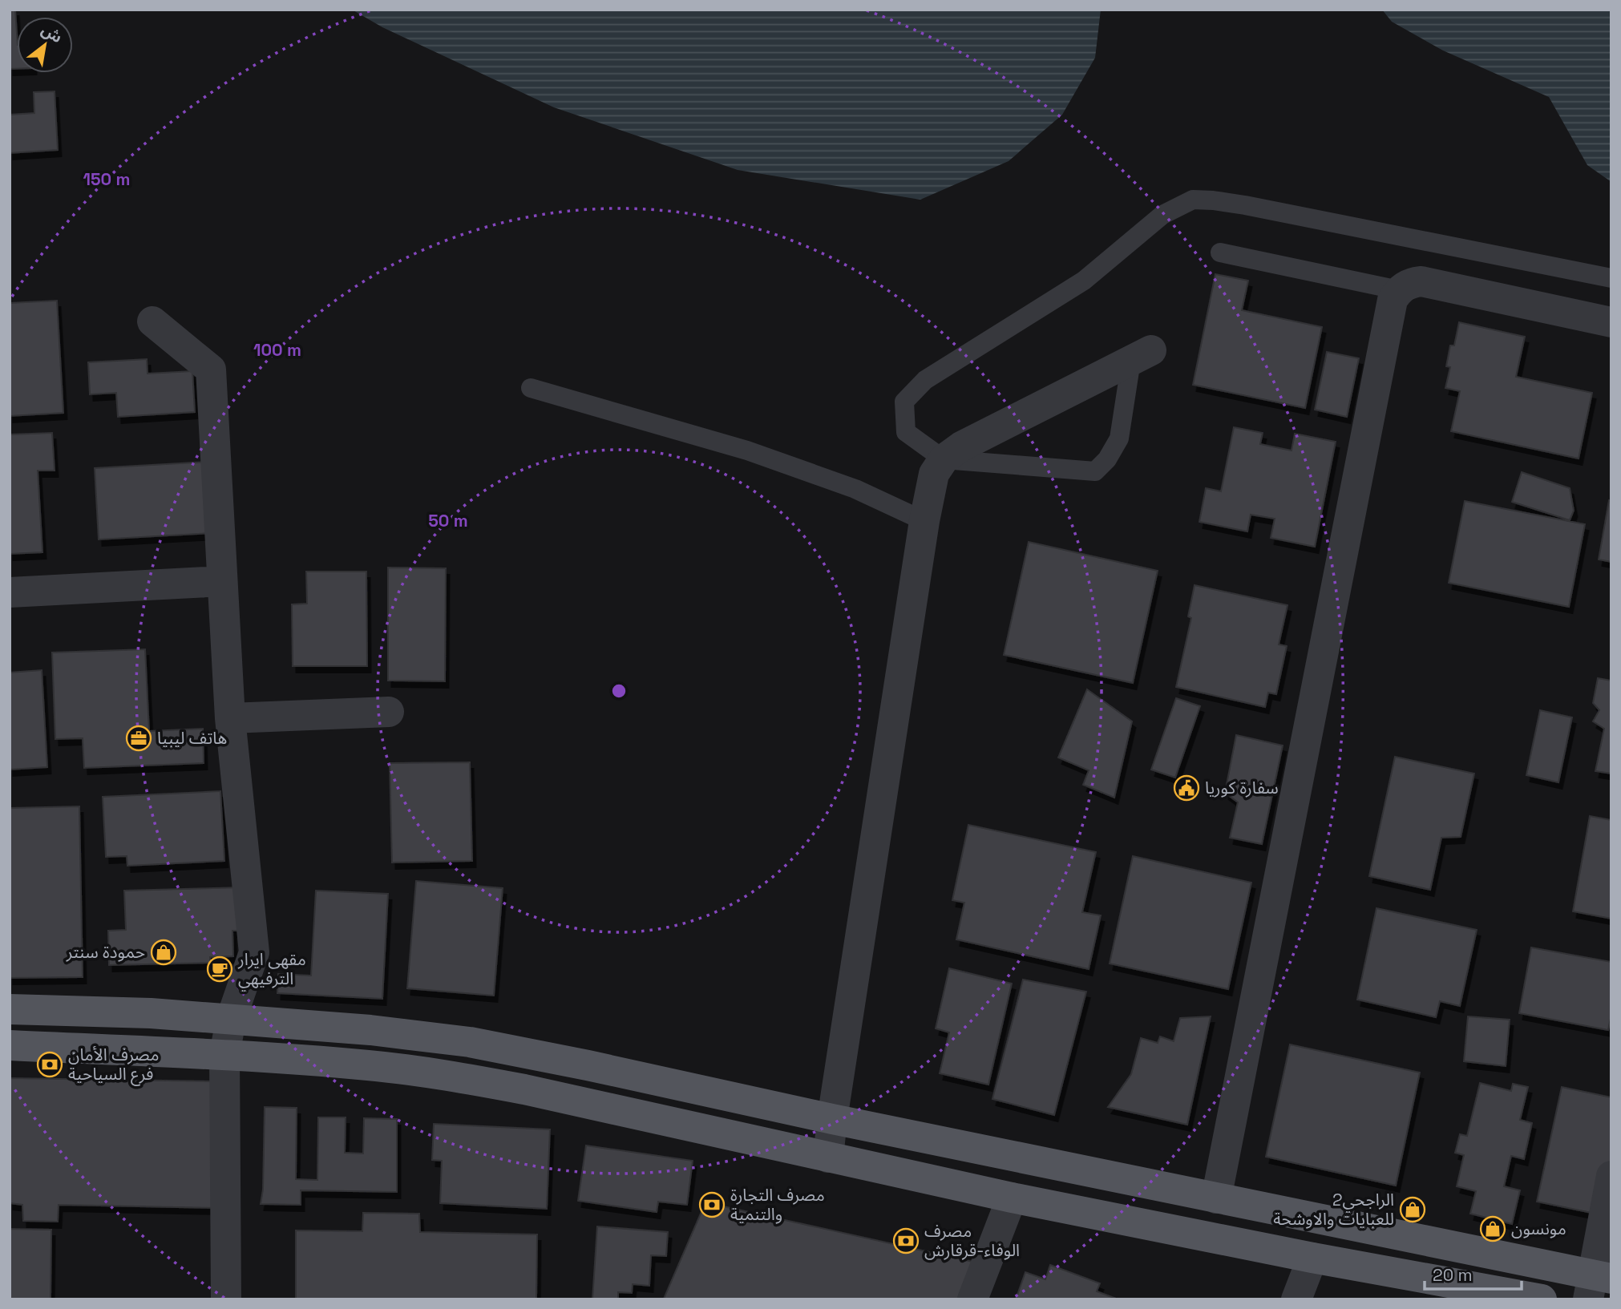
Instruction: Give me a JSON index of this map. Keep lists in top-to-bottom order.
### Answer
{
  "places": {
    "office": ["هاتف ليبيا"],
    "public building": ["سفارة كوريا"],
    "shop": ["حمودة سنتر", "الراجحي2 للعبايات والاوشحة", "مونسون"],
    "cafe": ["مقهى ايرار الترفيهي"],
    "bank": ["مصرف الأمان فرع السياحية", "مصرف التجارة والتنمية", "مصرف الوفاء-قرقارش"]
  },
  "scale_bar": "20 m",
  "north": "top right",
  "rings": ["150 m", "100 m", "50 m"]
}
